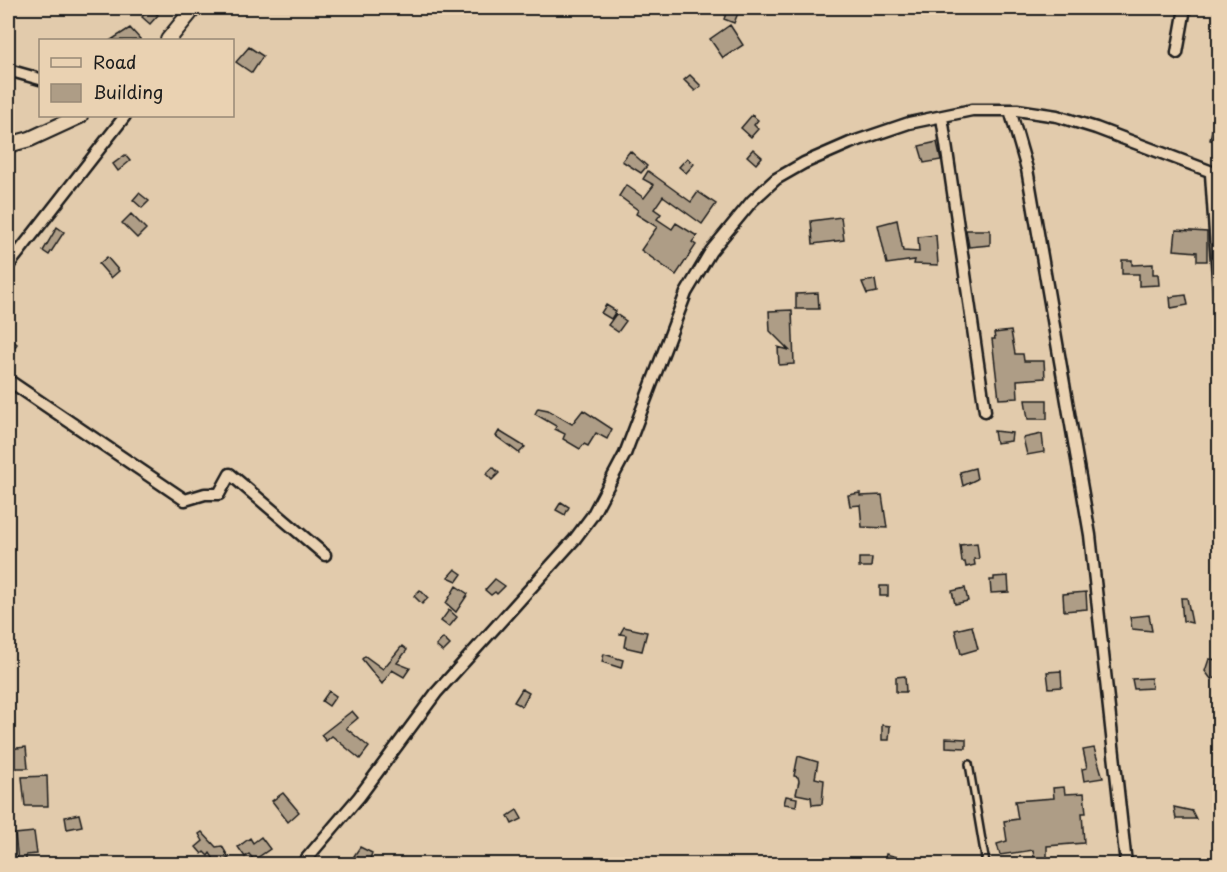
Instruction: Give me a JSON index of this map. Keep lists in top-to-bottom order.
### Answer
{
  "legend": ["Road", "Building"]
}
